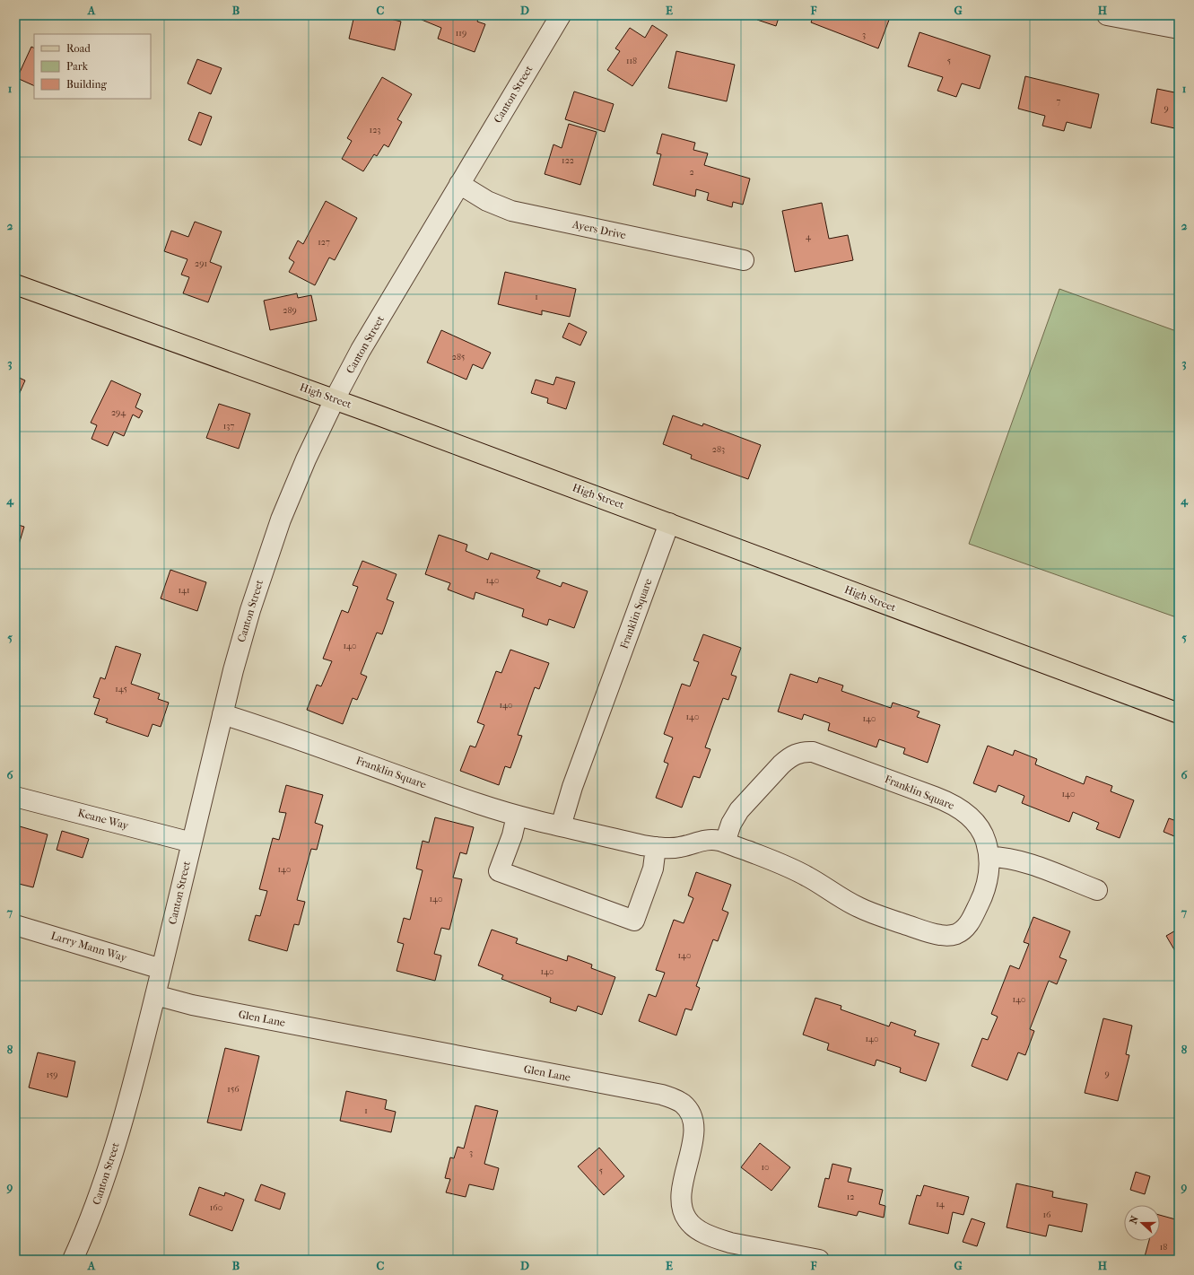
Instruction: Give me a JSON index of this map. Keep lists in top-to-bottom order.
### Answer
{
  "streets": {
    "main road": ["High Street"],
    "street": [
      "Canton Street",
      "Ayers Drive",
      "Franklin Square",
      "Keane Way",
      "Larry Mann Way",
      "Glen Lane"
    ]
  },
  "crossings": [
    ["Canton Street", "Ayers Drive"],
    ["Canton Street", "High Street"],
    ["Canton Street", "Franklin Square"],
    ["Canton Street", "Keane Way"],
    ["Canton Street", "Larry Mann Way"],
    ["Canton Street", "Glen Lane"],
    ["High Street", "Franklin Square"]
  ],
  "house_numbers": [
    "119",
    "3",
    "118",
    "5",
    "7",
    "9",
    "123",
    "122",
    "2",
    "4",
    "127",
    "291",
    "1",
    "289",
    "285",
    "294",
    "137",
    "283",
    "140",
    "141",
    "140",
    "145",
    "140",
    "140",
    "140",
    "140",
    "140",
    "140",
    "140",
    "140",
    "140",
    "140",
    "9",
    "159",
    "156",
    "1",
    "3",
    "10",
    "5",
    "12",
    "14",
    "160",
    "16",
    "18"
  ],
  "legend": ["Road", "Park", "Building"],
  "north": "left",
  "grid": {
    "columns": [
      "A",
      "B",
      "C",
      "D",
      "E",
      "F",
      "G",
      "H"
    ],
    "rows": [
      "1",
      "2",
      "3",
      "4",
      "5",
      "6",
      "7",
      "8",
      "9"
    ]
  }
}
